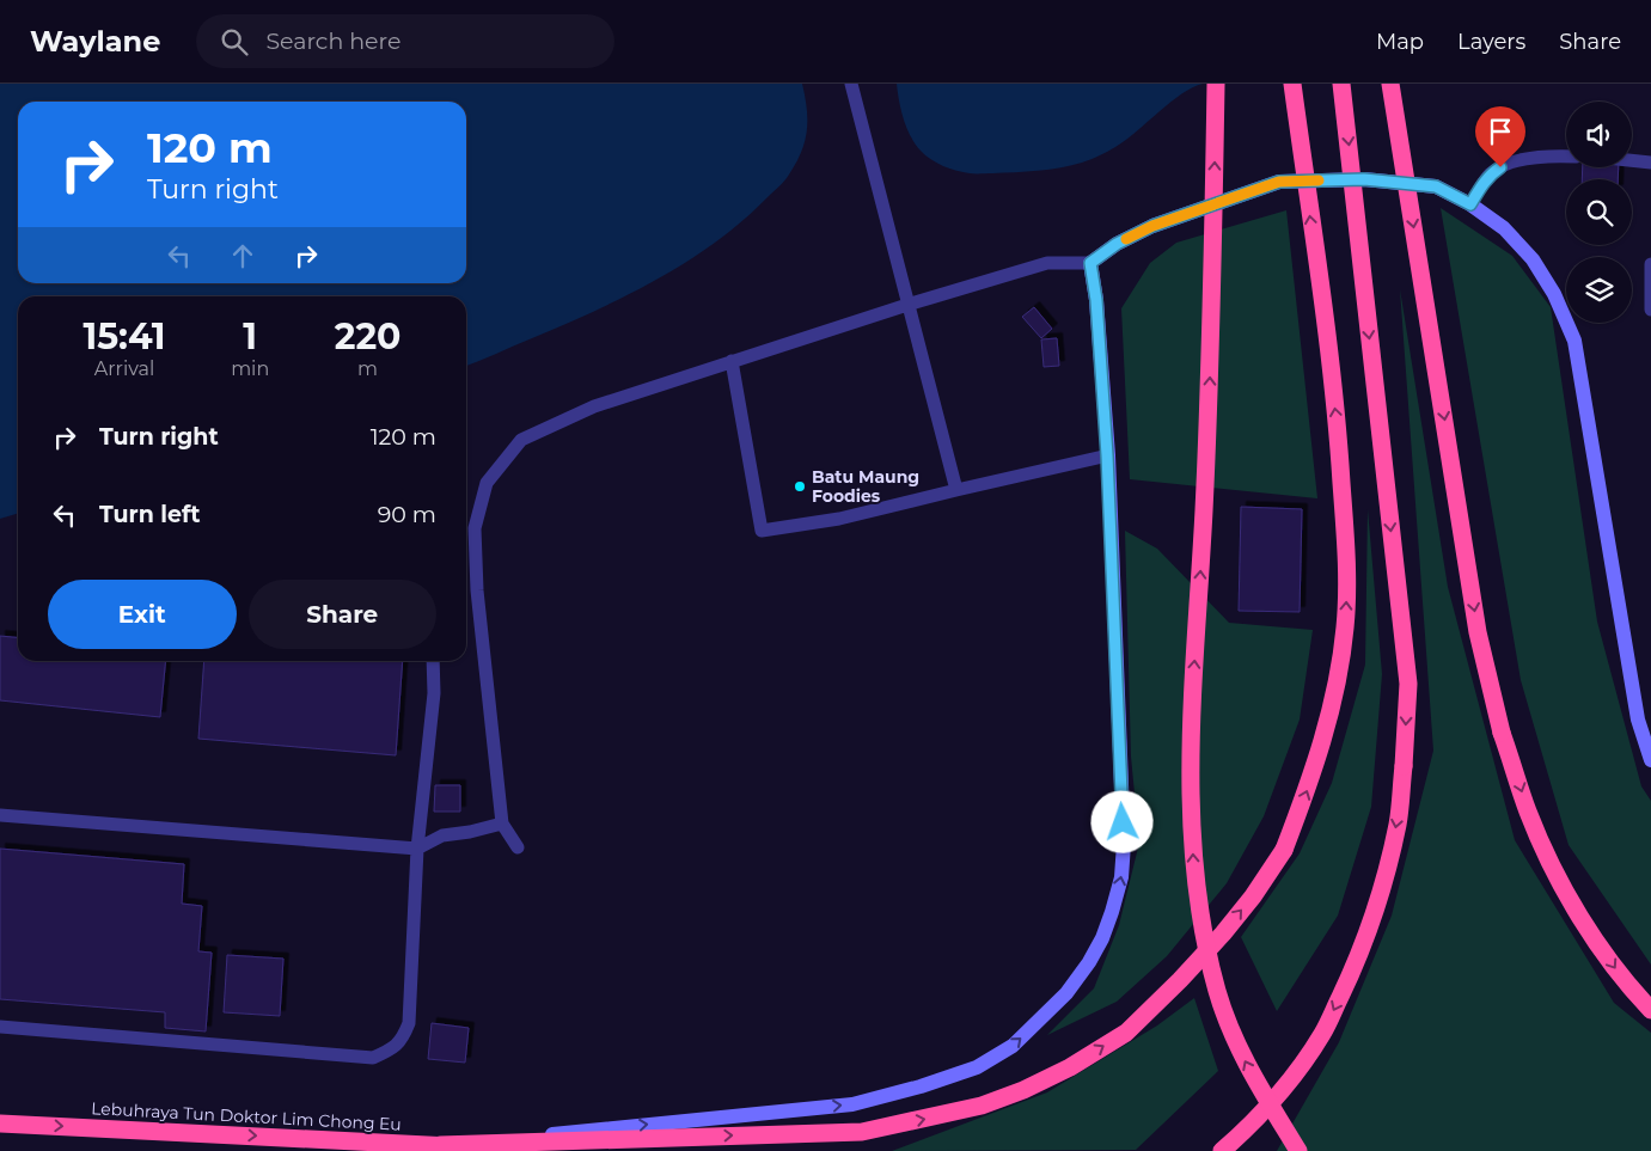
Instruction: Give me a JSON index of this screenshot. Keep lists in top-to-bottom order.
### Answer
{
  "streets": {
    "highway": ["Lebuhraya Tun Doktor Lim Chong Eu"]
  },
  "one_way": ["Lebuhraya Tun Doktor Lim Chong Eu"],
  "places": ["Batu Maung Foodies"],
  "page": {
    "header": "Waylane",
    "search": "Search here",
    "nav": ["Map", "Layers", "Share"],
    "turn": ["120 m", "Turn right"],
    "eta": [
      "15:41",
      "Arrival",
      "1",
      "min",
      "220",
      "m"
    ],
    "list": [
      {
        "name": "Turn right",
        "value": "120 m"
      },
      {
        "name": "Turn left",
        "value": "90 m"
      }
    ],
    "buttons": ["Exit", "Share"]
  }
}
